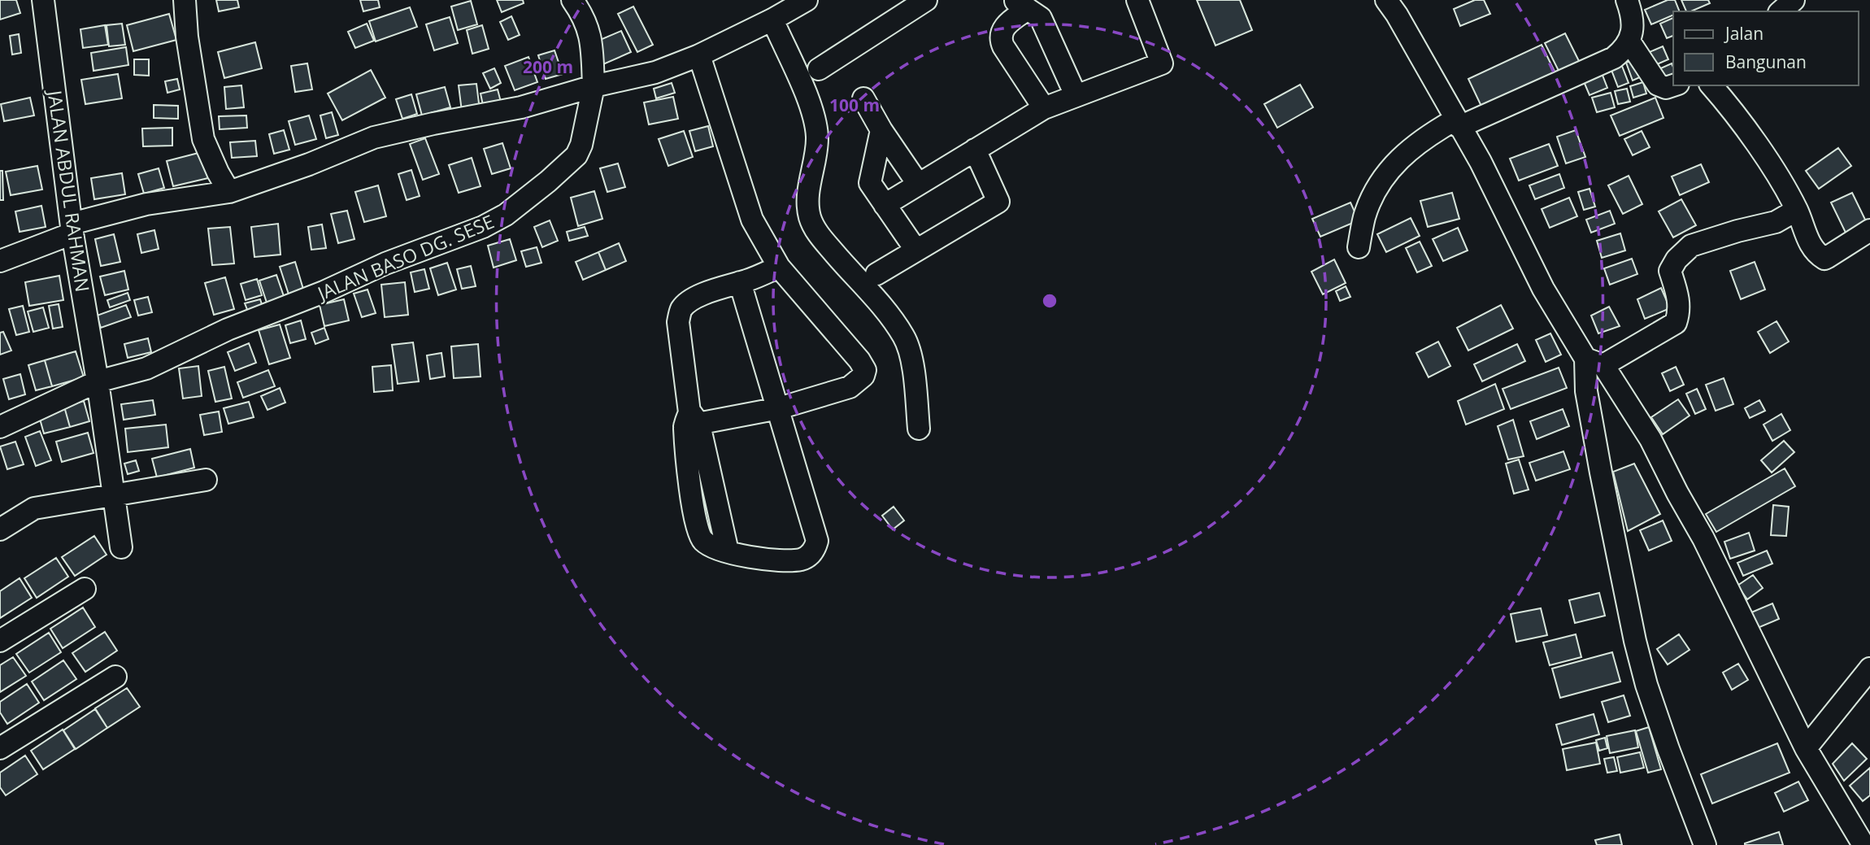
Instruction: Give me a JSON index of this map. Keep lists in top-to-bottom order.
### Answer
{
  "streets": {
    "street": ["JALAN ABDUL RAHMAN", "JALAN BASO DG. SESE"]
  },
  "crossings": [
    ["JALAN ABDUL RAHMAN", "JALAN BASO DG. SESE"]
  ],
  "legend": ["Jalan", "Bangunan"],
  "rings": ["200 m", "100 m"]
}
